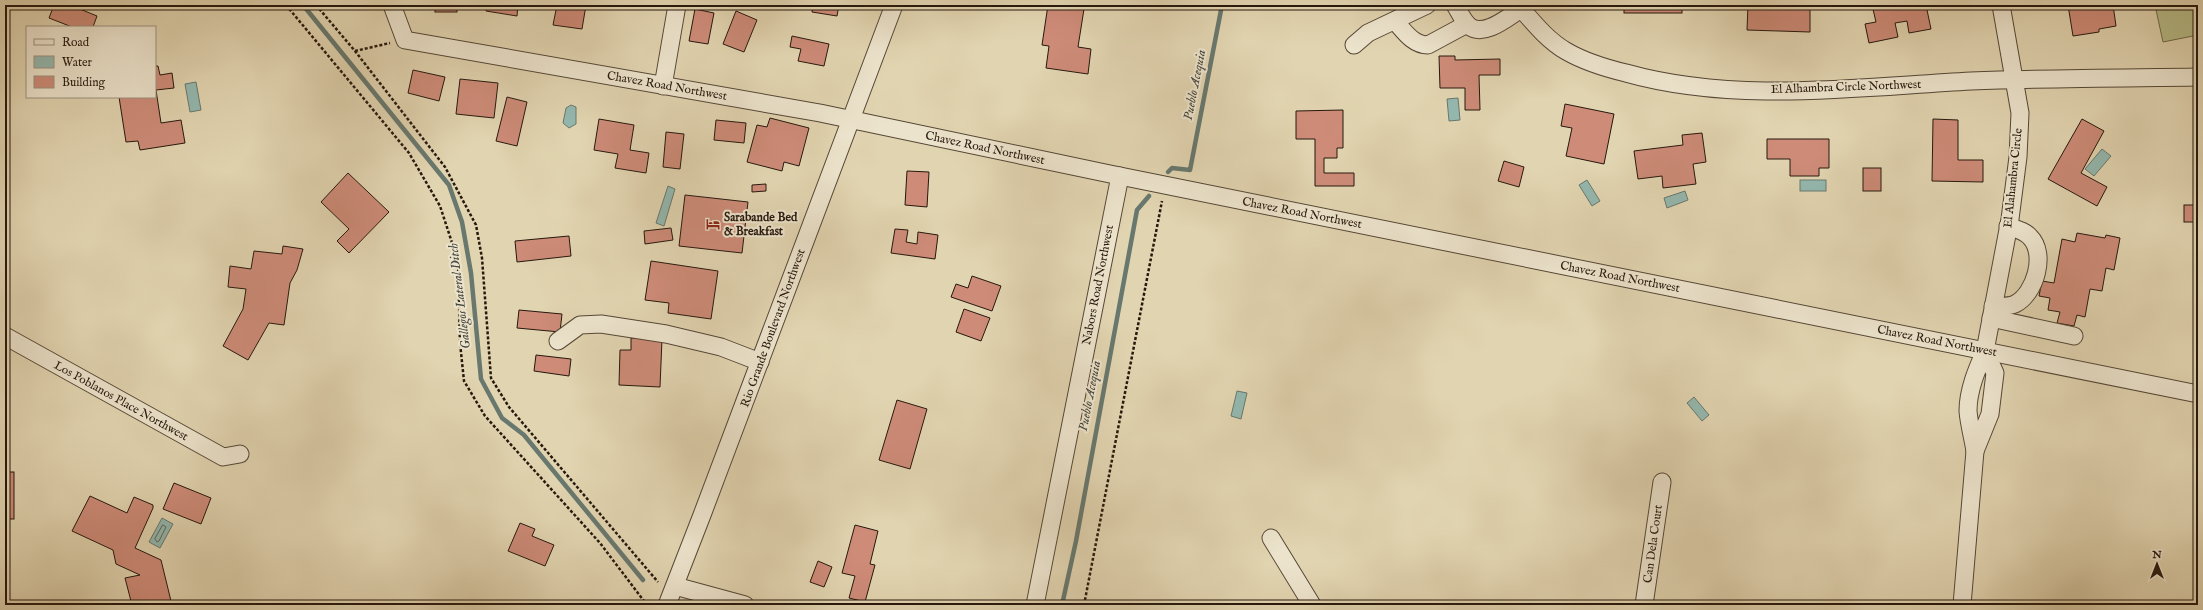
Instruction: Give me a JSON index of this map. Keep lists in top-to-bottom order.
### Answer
{
  "streets": {
    "street": [
      "Chavez Road Northwest",
      "El Alhambra Circle Northwest",
      "El Alahambra Circle",
      "Nabors Road Northwest",
      "Rio Grande Boulevard Northwest",
      "Los Poblanos Place Northwest",
      "Can Dela Court"
    ]
  },
  "crossings": [
    ["Chavez Road Northwest", "El Alahambra Circle"],
    ["Chavez Road Northwest", "Nabors Road Northwest"],
    ["Chavez Road Northwest", "Rio Grande Boulevard Northwest"],
    ["El Alhambra Circle Northwest", "El Alahambra Circle"]
  ],
  "water": ["Pueblo Acequia", "Gallegos Lateral Ditch"],
  "places": {
    "hotel": ["Sarabande Bed & Breakfast"]
  },
  "legend": ["Road", "Water", "Building"],
  "north": "top"
}
